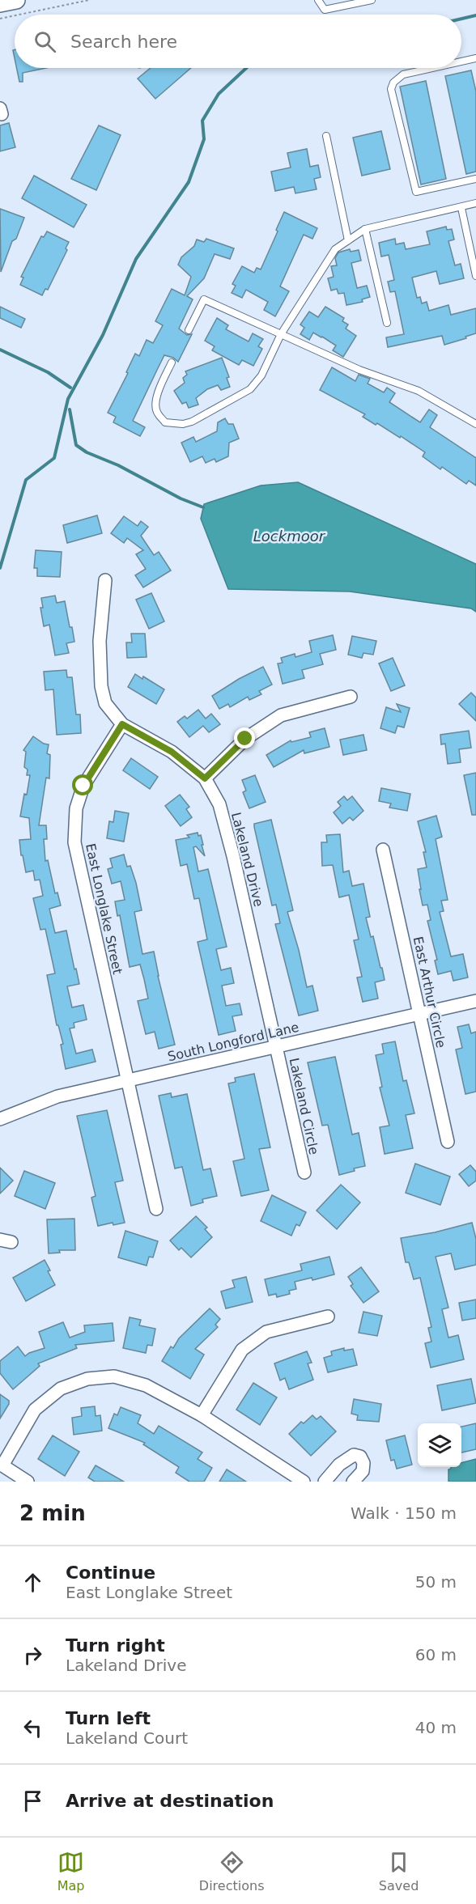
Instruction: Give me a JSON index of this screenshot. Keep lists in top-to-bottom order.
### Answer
{
  "streets": {
    "street": [
      "Lakeland Drive",
      "East Longlake Street",
      "East Arthur Circle",
      "South Longford Lane",
      "Lakeland Circle"
    ]
  },
  "crossings": [
    ["Lakeland Drive", "East Longlake Street"],
    ["Lakeland Drive", "South Longford Lane"],
    ["Lakeland Drive", "Lakeland Circle"],
    ["East Longlake Street", "South Longford Lane"],
    ["East Arthur Circle", "South Longford Lane"],
    ["South Longford Lane", "Lakeland Circle"]
  ],
  "water": ["Lockmoor"],
  "page": {
    "search": "Search here",
    "heading": ["2 min", "Walk · 150 m"],
    "list": [
      ["Continue", "East Longlake Street", "50 m"],
      ["Turn right", "Lakeland Drive", "60 m"],
      ["Turn left", "Lakeland Court", "40 m"],
      "Arrive at destination"
    ],
    "nav": ["Map", "Directions", "Saved"]
  }
}
